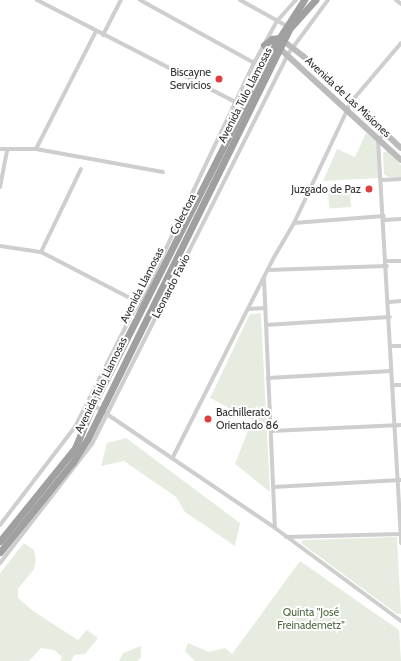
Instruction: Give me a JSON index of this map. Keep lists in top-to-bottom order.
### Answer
{
  "streets": {
    "highway": ["Avenida Tulo Llamosas", "Avenida Llamosas"],
    "main road": ["Avenida de Las Misiones"],
    "street": ["Colectora", "Leonardo Favio"]
  },
  "crossings": [
    ["Avenida Tulo Llamosas", "Avenida de Las Misiones"],
    ["Avenida Tulo Llamosas", "Avenida Llamosas"],
    ["Avenida Tulo Llamosas", "Leonardo Favio"],
    ["Avenida de Las Misiones", "Avenida Llamosas"],
    ["Avenida de Las Misiones", "Leonardo Favio"],
    ["Colectora", "Avenida Llamosas"]
  ],
  "parks": ["Quinta \"José Freinademetz\""],
  "places": ["Biscayne Servicios", "Juzgado de Paz", "Bachillerato Orientado 86"]
}
